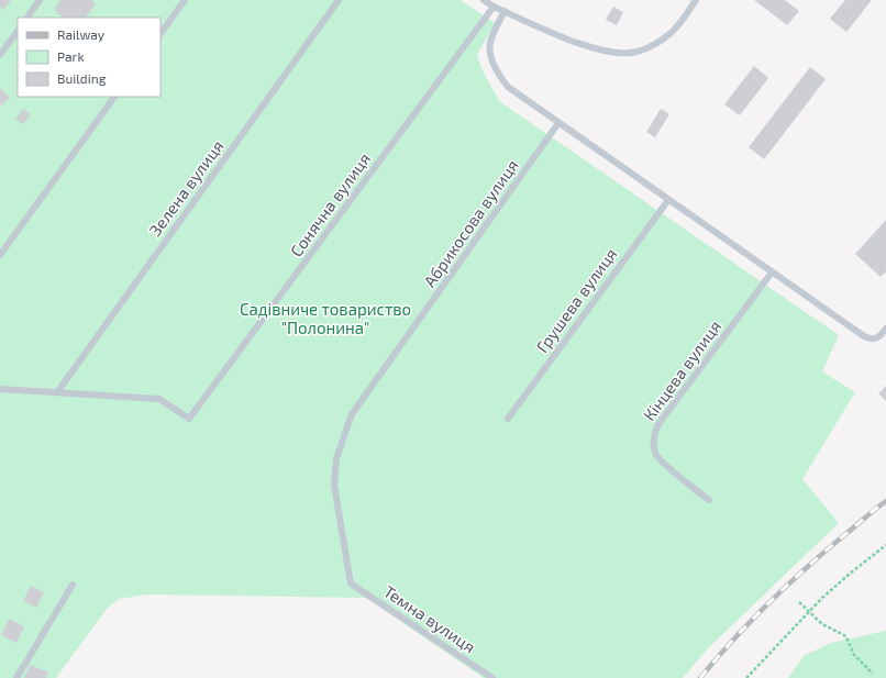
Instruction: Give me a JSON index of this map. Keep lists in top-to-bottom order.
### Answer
{
  "streets": {
    "lane": [
      "Зелена вулиця",
      "Сонячна вулиця",
      "Абрикосова вулиця",
      "Грушева вулиця",
      "Кінцева вулиця",
      "Темна вулиця"
    ]
  },
  "crossings": [
    ["Зелена вулиця", "Сонячна вулиця"],
    ["Абрикосова вулиця", "Темна вулиця"]
  ],
  "parks": ["Садівниче товариство \"Полонина\""],
  "legend": ["Railway", "Park", "Building"]
}
